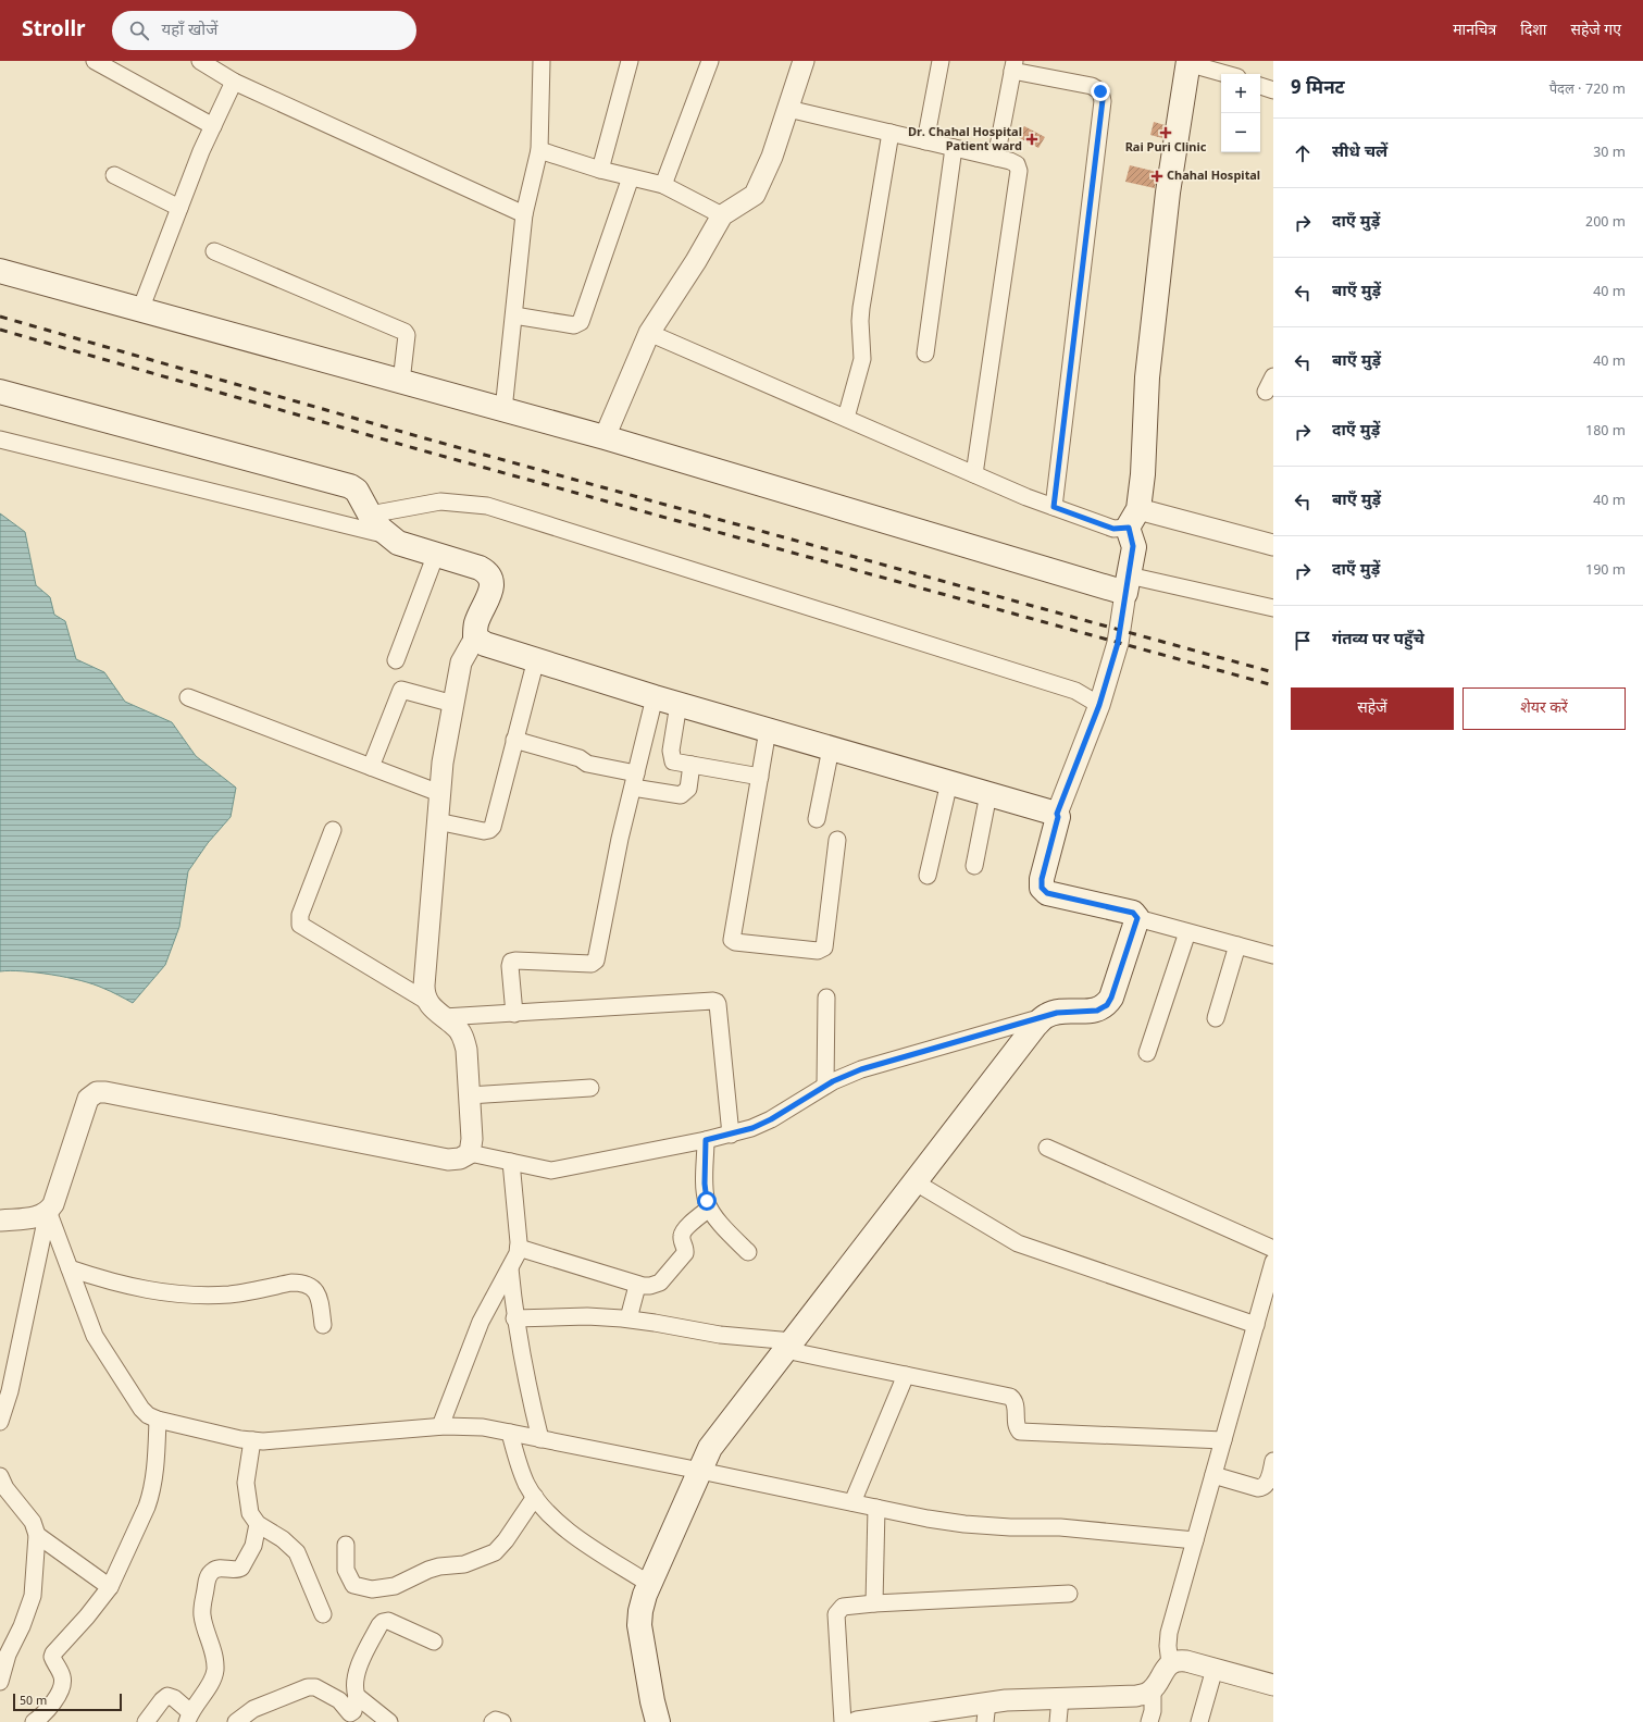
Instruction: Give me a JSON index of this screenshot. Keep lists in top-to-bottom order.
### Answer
{
  "places": {
    "health": ["Rai Puri Clinic", "Dr. Chahal Hospital Patient ward", "Chahal Hospital"]
  },
  "scale_bar": "50 m",
  "page": {
    "header": "Strollr",
    "search": "यहाँ खोजें",
    "nav": ["मानचित्र", "दिशा", "सहेजे गए"],
    "heading": ["9 मिनट", "पैदल · 720 m"],
    "map_buttons": ["+", "−"],
    "list": [
      ["सीधे चलें", "30 m"],
      ["दाएँ मुड़ें", "200 m"],
      ["बाएँ मुड़ें", "40 m"],
      ["बाएँ मुड़ें", "40 m"],
      ["दाएँ मुड़ें", "180 m"],
      ["बाएँ मुड़ें", "40 m"],
      ["दाएँ मुड़ें", "190 m"],
      "गंतव्य पर पहुँचे"
    ],
    "buttons": ["सहेजें", "शेयर करें"],
    "scale": "50 m"
  }
}
